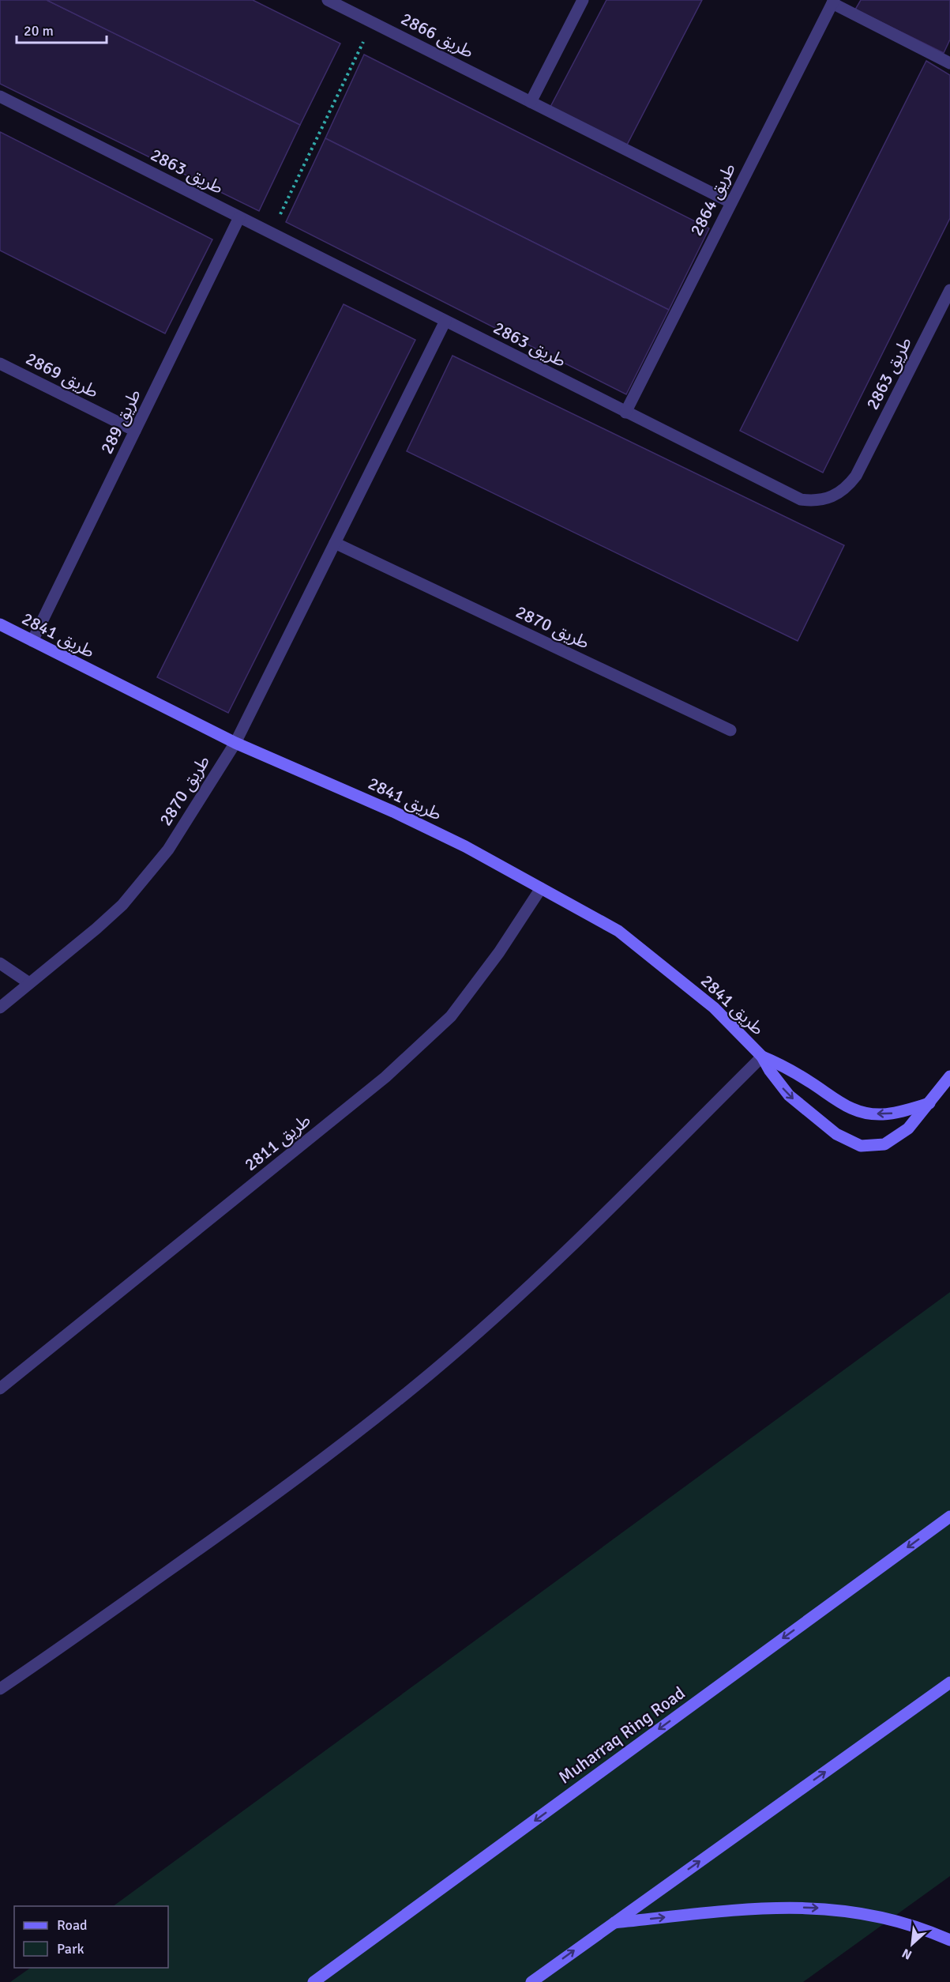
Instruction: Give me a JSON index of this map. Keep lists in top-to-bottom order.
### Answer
{
  "streets": {
    "main road": ["طريق 2841", "Muharraq Ring Road"],
    "street": [
      "طريق 2866",
      "طريق 2863",
      "طريق 2864",
      "طريق 2869",
      "طريق 289",
      "طريق 2870",
      "طريق 2811"
    ]
  },
  "crossings": [
    ["طريق 2866", "طريق 2864"],
    ["طريق 2863", "طريق 2864"],
    ["طريق 2863", "طريق 289"],
    ["طريق 2863", "طريق 2870"],
    ["طريق 2869", "طريق 289"],
    ["طريق 289", "طريق 2841"],
    ["طريق 2870", "طريق 2841"],
    ["طريق 2841", "طريق 2811"]
  ],
  "one_way": ["Muharraq Ring Road"],
  "legend": ["Road", "Park"],
  "scale_bar": "20 m",
  "north": "bottom left"
}
